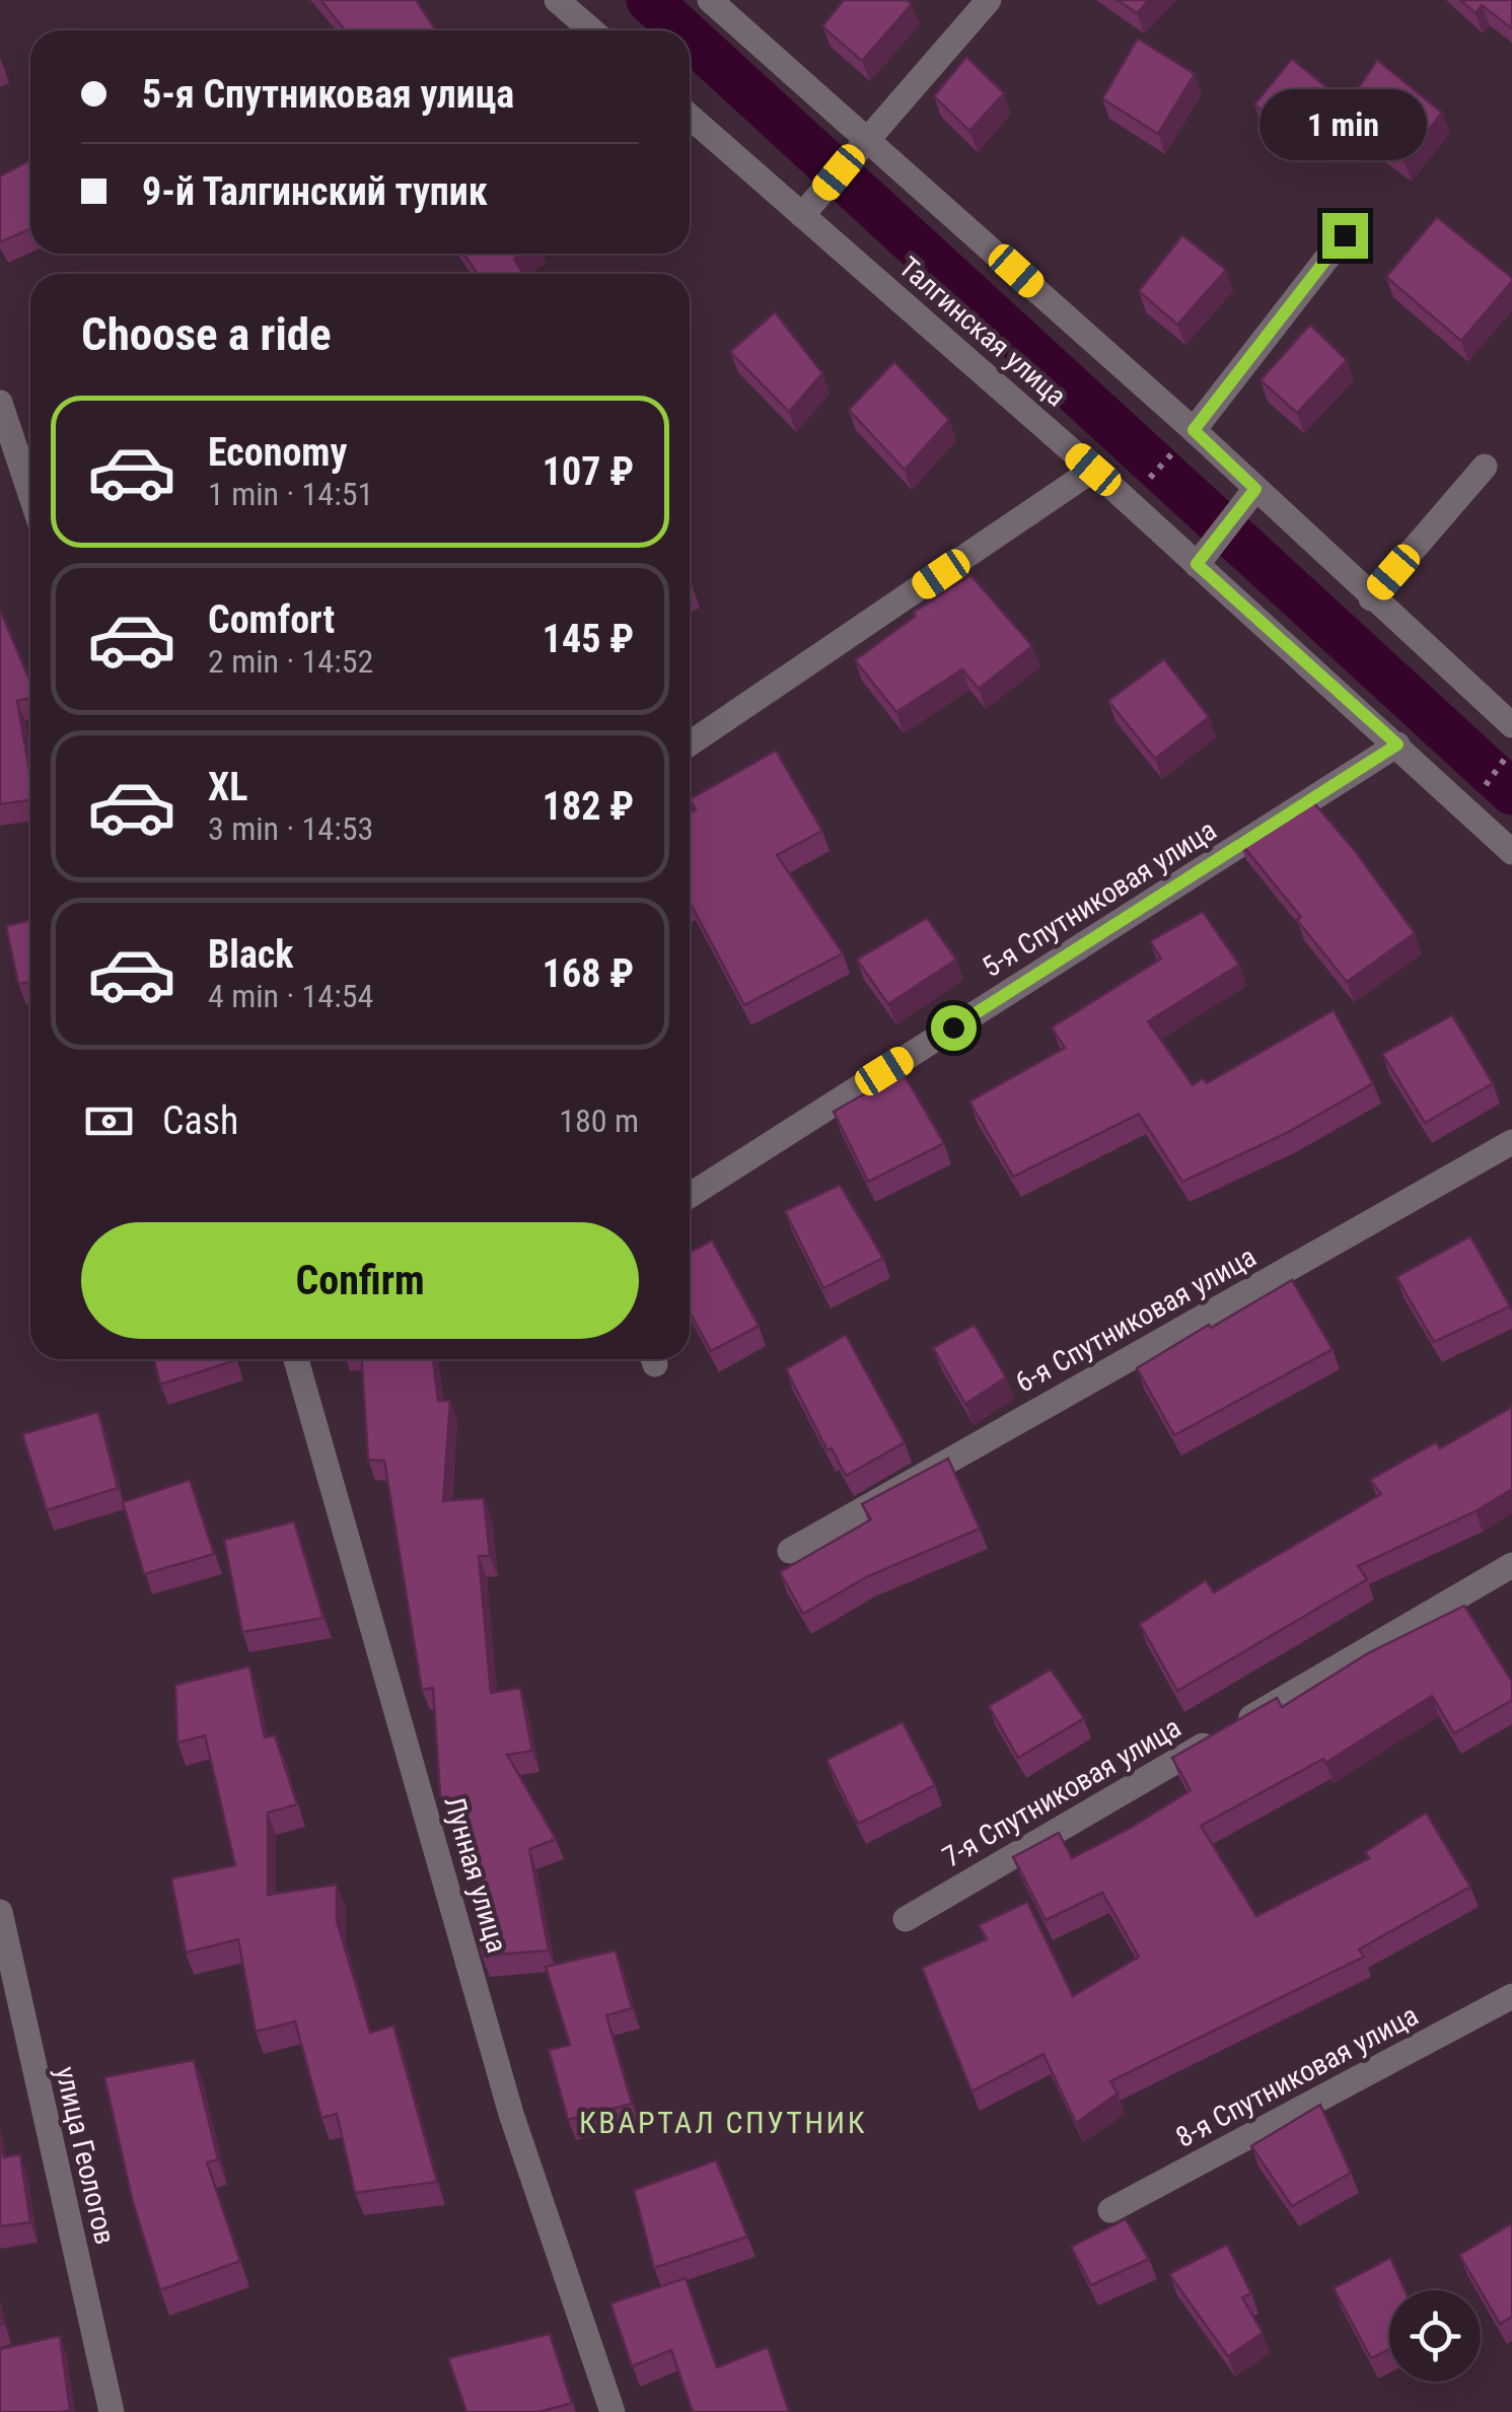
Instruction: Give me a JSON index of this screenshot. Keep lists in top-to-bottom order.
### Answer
{
  "streets": {
    "street": [
      "Талгинская улица",
      "5-я Спутниковая улица",
      "6-я Спутниковая улица",
      "7-я Спутниковая улица",
      "Лунная улица",
      "8-я Спутниковая улица",
      "улица Геологов"
    ]
  },
  "crossings": [
    ["Талгинская улица", "5-я Спутниковая улица"]
  ],
  "districts": ["КВАРТАЛ СПУТНИК"],
  "page": {
    "banner": ["5-я Спутниковая улица", "9-й Талгинский тупик"],
    "bubble": "1 min",
    "heading": "Choose a ride",
    "list": [
      {
        "name": "Economy",
        "note": "1 min · 14:51",
        "value": "107 ₽"
      },
      {
        "name": "Comfort",
        "note": "2 min · 14:52",
        "value": "145 ₽"
      },
      {
        "name": "XL",
        "note": "3 min · 14:53",
        "value": "182 ₽"
      },
      {
        "name": "Black",
        "note": "4 min · 14:54",
        "value": "168 ₽"
      }
    ],
    "pay": ["Cash", "180 m"],
    "buttons": "Confirm"
  }
}
